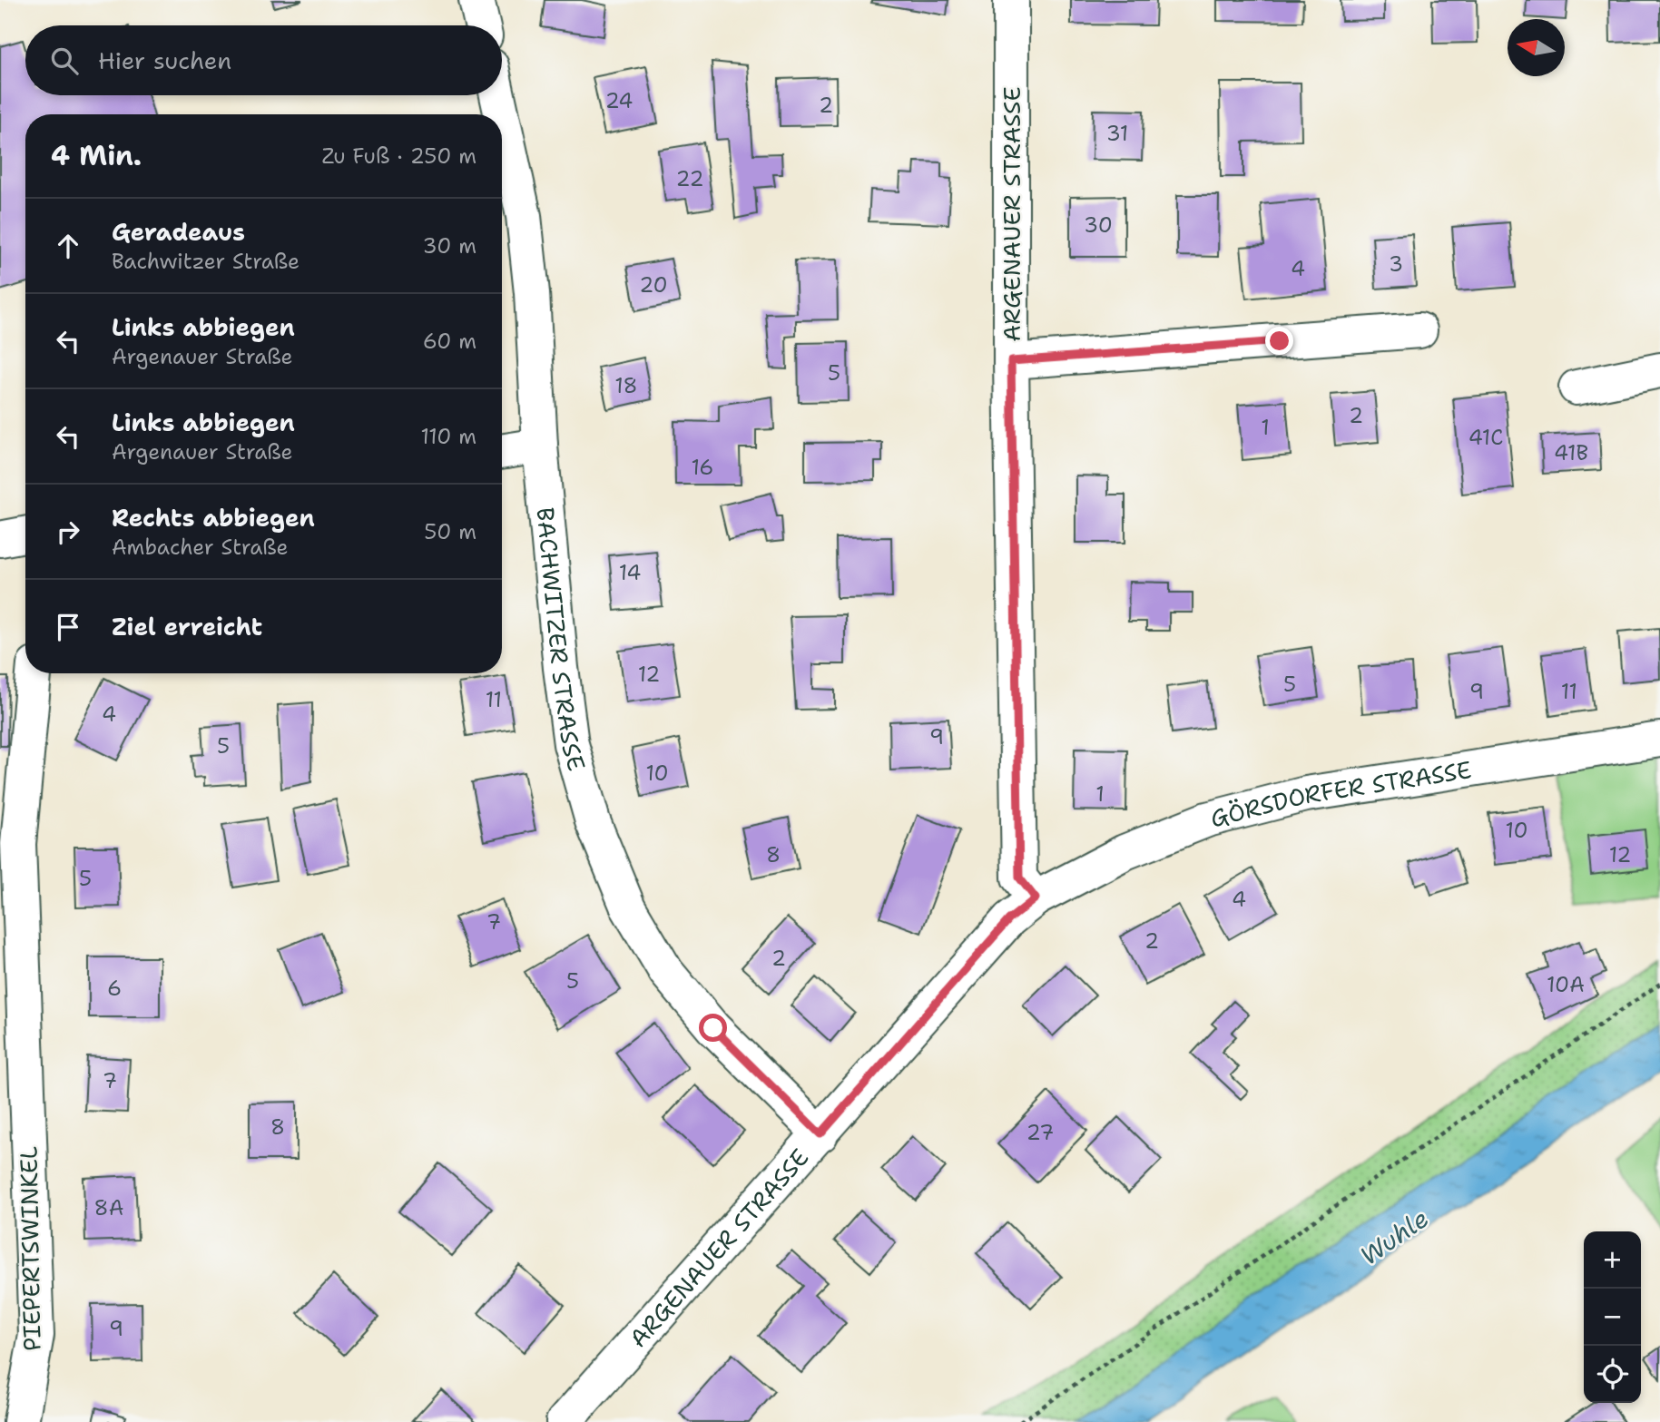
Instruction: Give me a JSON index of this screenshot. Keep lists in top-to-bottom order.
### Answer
{
  "streets": {
    "street": [
      "ARGENAUER STRASSE",
      "BACHWITZER STRASSE",
      "GÖRSDORFER STRASSE",
      "PIEPERTSWINKEL"
    ]
  },
  "crossings": [
    ["ARGENAUER STRASSE", "BACHWITZER STRASSE"],
    ["ARGENAUER STRASSE", "GÖRSDORFER STRASSE"]
  ],
  "water": ["Wuhle"],
  "house_numbers": [
    "24",
    "2",
    "31",
    "22",
    "30",
    "3",
    "4",
    "20",
    "5",
    "18",
    "2",
    "1",
    "41C",
    "41B",
    "16",
    "14",
    "12",
    "5",
    "9",
    "11",
    "11",
    "4",
    "9",
    "5",
    "10",
    "1",
    "10",
    "8",
    "12",
    "5",
    "4",
    "7",
    "2",
    "2",
    "5",
    "10A",
    "6",
    "7",
    "8",
    "27",
    "8A",
    "9"
  ],
  "north": "left",
  "page": {
    "search": "Hier suchen",
    "heading": ["4 Min.", "Zu Fuß · 250 m"],
    "list": [
      ["Geradeaus", "Bachwitzer Straße", "30 m"],
      ["Links abbiegen", "Argenauer Straße", "60 m"],
      ["Links abbiegen", "Argenauer Straße", "110 m"],
      ["Rechts abbiegen", "Ambacher Straße", "50 m"],
      "Ziel erreicht"
    ],
    "map_buttons": ["+", "−"]
  }
}
